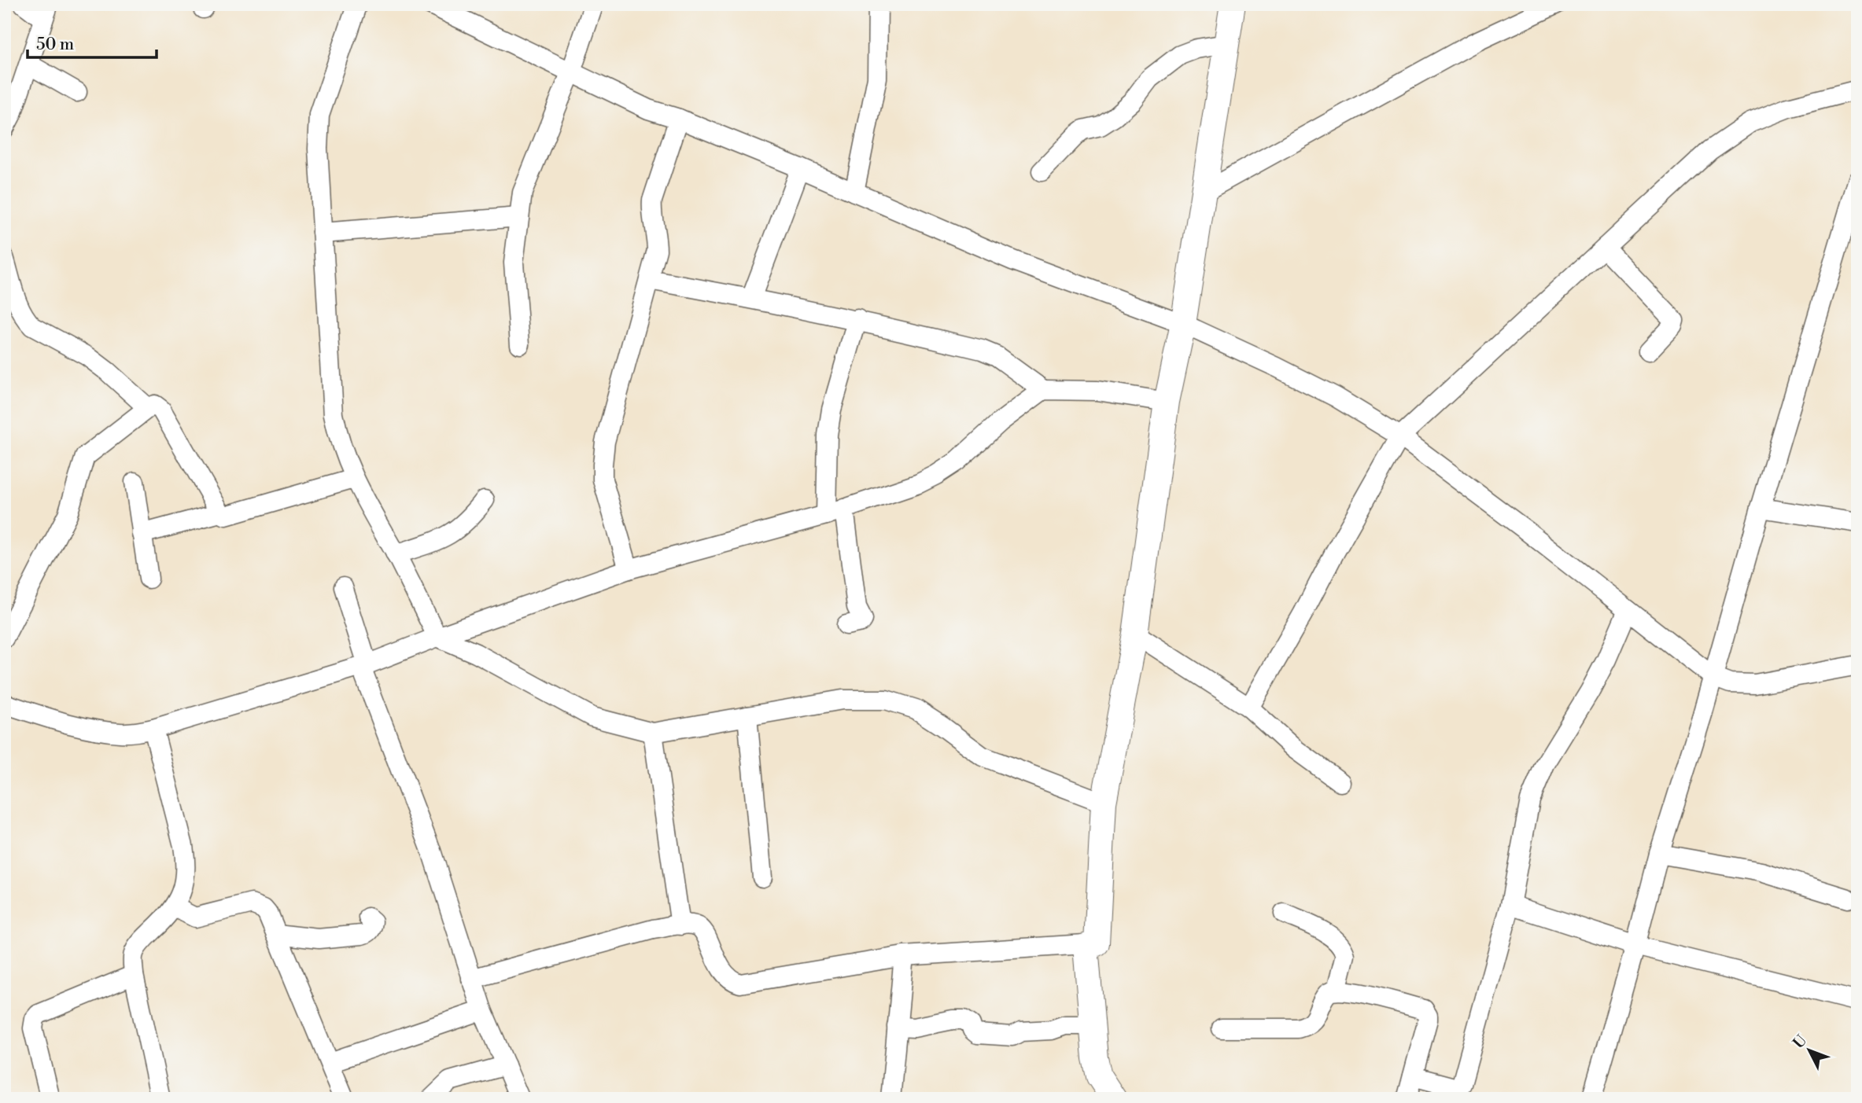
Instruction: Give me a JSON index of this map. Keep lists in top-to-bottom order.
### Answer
{
  "scale_bar": "50 m",
  "north": "top left"
}
